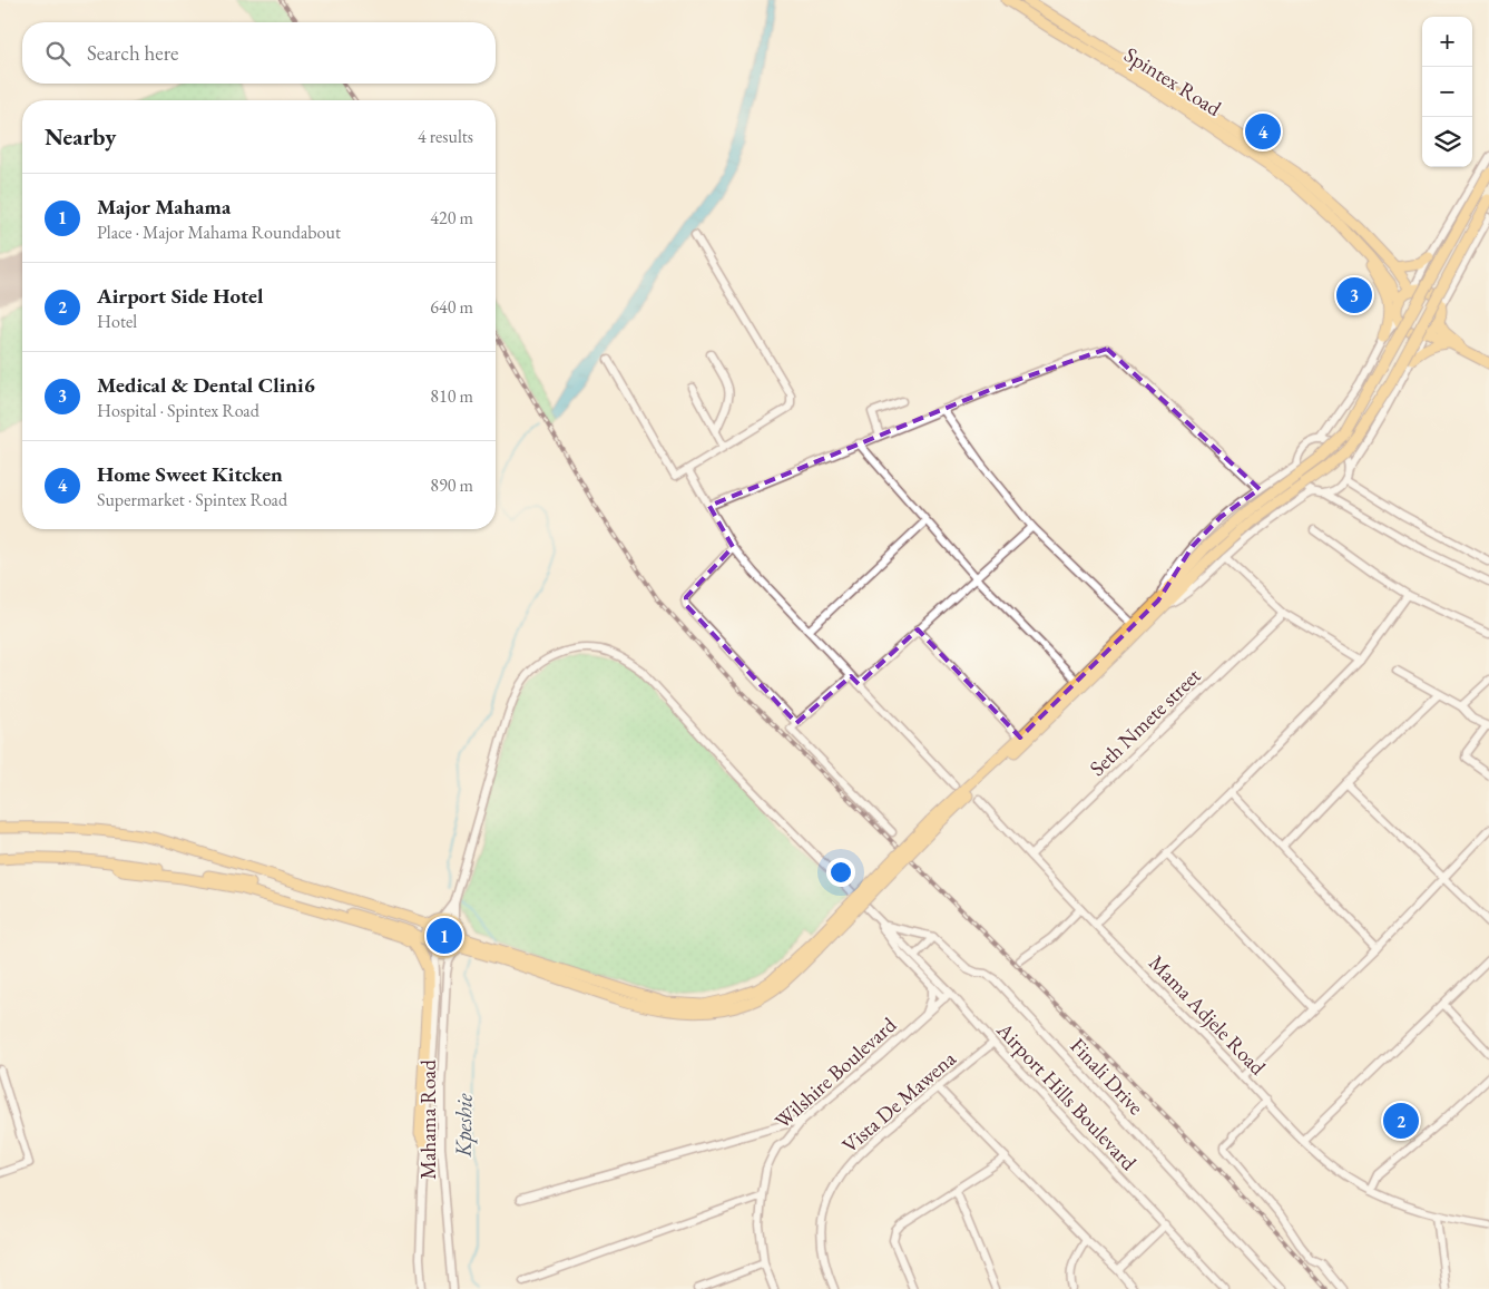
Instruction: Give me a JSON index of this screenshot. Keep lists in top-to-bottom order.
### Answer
{
  "streets": {
    "main road": ["Spintex Road"],
    "street": [
      "Seth Nmete street",
      "Mama Adjele Road",
      "Wilshire Boulevard",
      "Finali Drive",
      "Airport Hills Boulevard",
      "Vista De Mawena",
      "Mahama Road"
    ]
  },
  "crossings": [
    ["Seth Nmete street", "Mama Adjele Road"],
    ["Wilshire Boulevard", "Airport Hills Boulevard"],
    ["Finali Drive", "Airport Hills Boulevard"],
    ["Airport Hills Boulevard", "Vista De Mawena"]
  ],
  "water": ["Kpeshie"],
  "page": {
    "map_buttons": ["+", "−"],
    "search": "Search here",
    "heading": ["Nearby", "4 results"],
    "pins": [
      "4",
      "3",
      "1",
      "2"
    ],
    "list": [
      {
        "mark": "1",
        "name": "Major Mahama",
        "note": "Place · Major Mahama Roundabout",
        "value": "420 m"
      },
      {
        "mark": "2",
        "name": "Airport Side Hotel",
        "note": "Hotel",
        "value": "640 m"
      },
      {
        "mark": "3",
        "name": "Medical & Dental Clini6",
        "note": "Hospital · Spintex Road",
        "value": "810 m"
      },
      {
        "mark": "4",
        "name": "Home Sweet Kitcken",
        "note": "Supermarket · Spintex Road",
        "value": "890 m"
      }
    ]
  }
}
